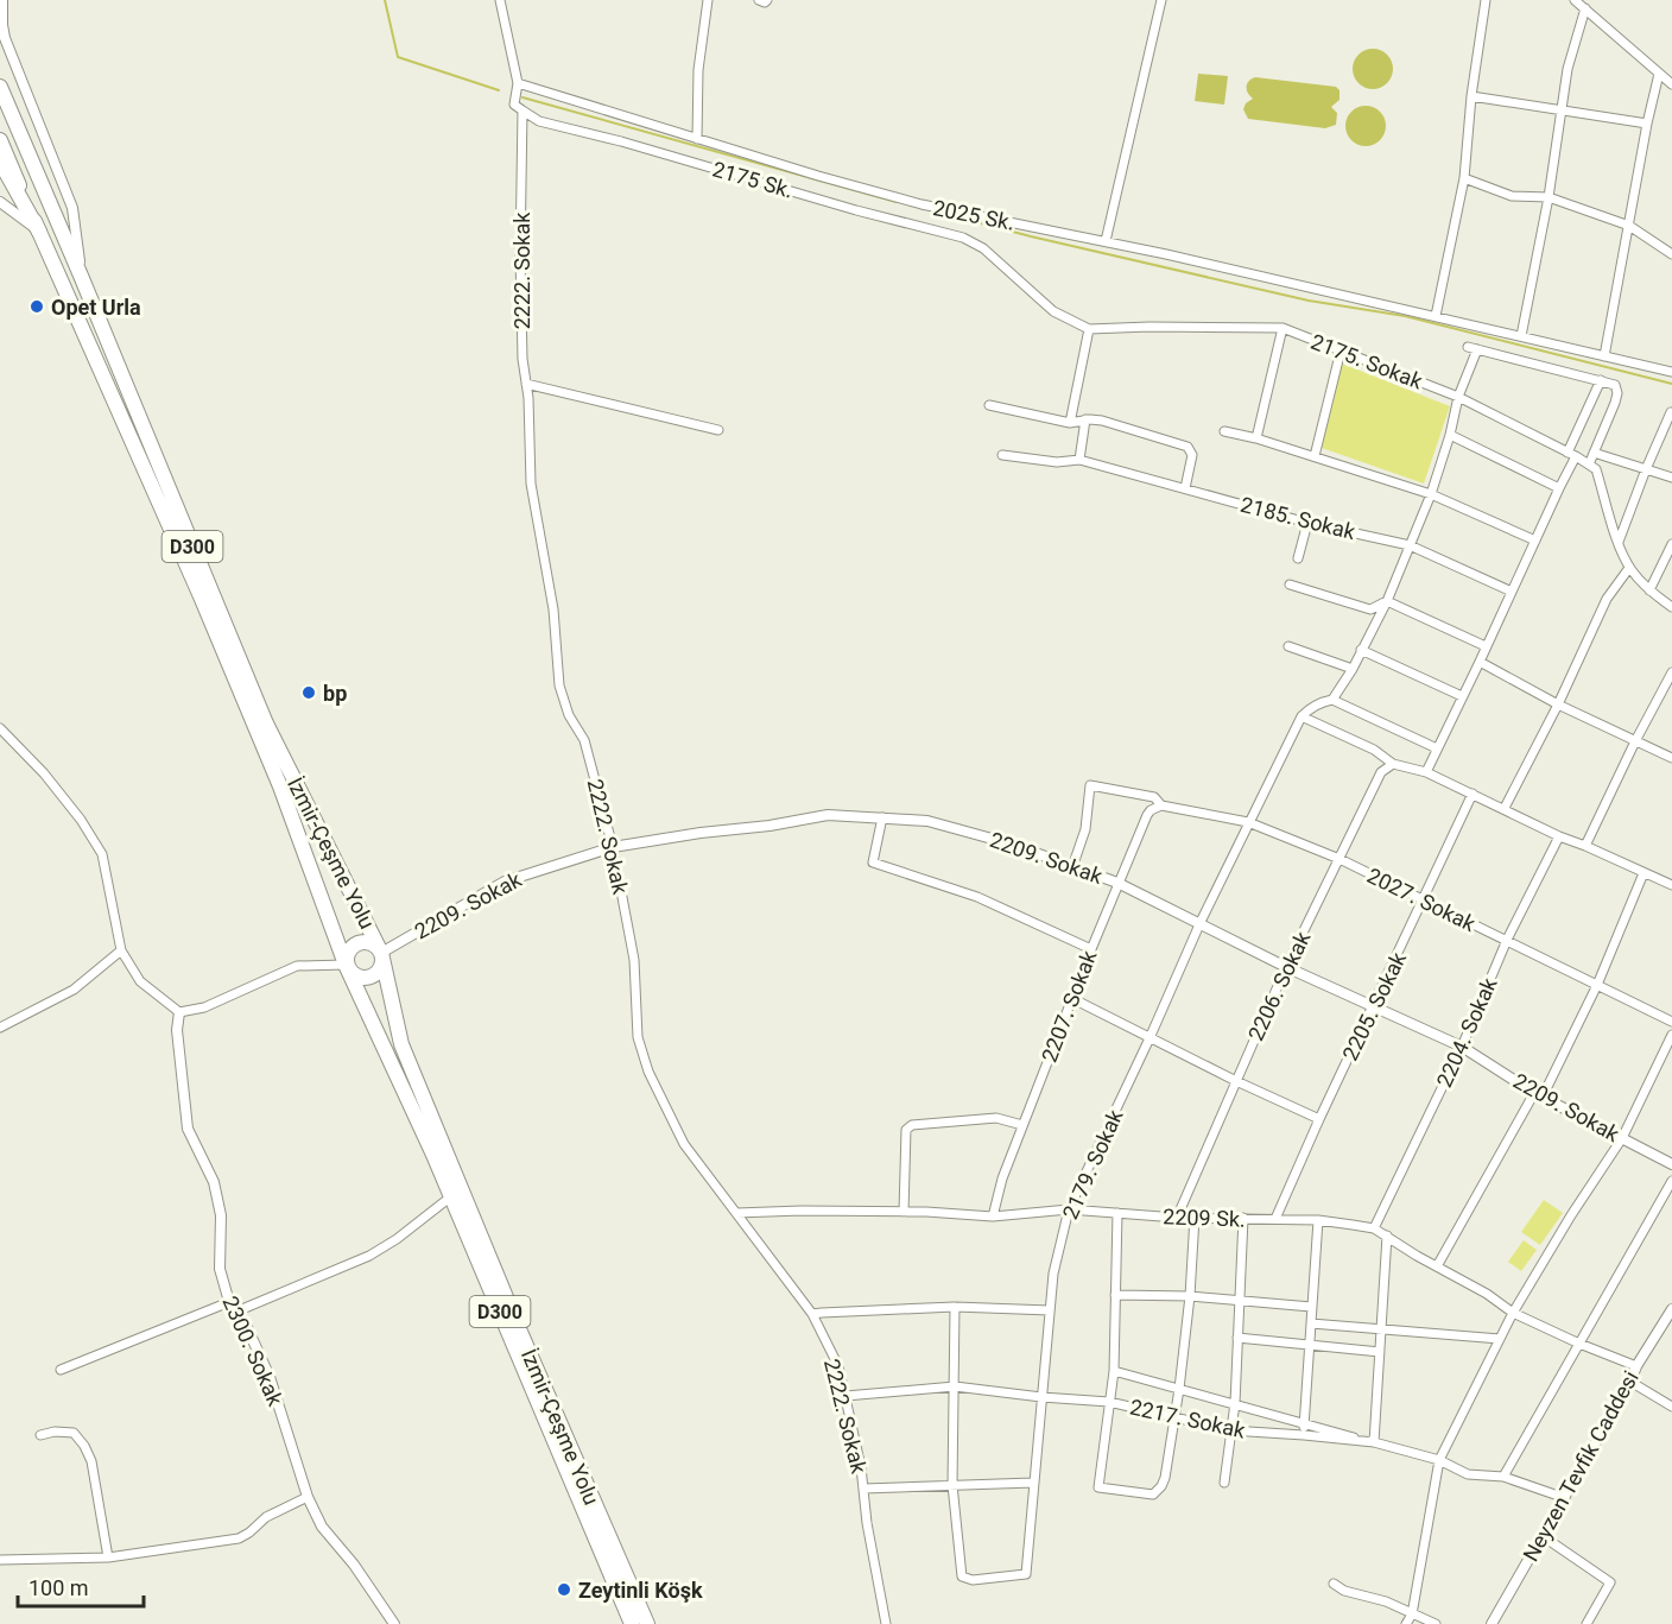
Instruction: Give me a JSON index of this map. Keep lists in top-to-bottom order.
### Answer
{
  "streets": {
    "highway": ["D300", "İzmir-Çeşme Yolu"],
    "street": [
      "2175 Sk.",
      "2025 Sk.",
      "2222. Sokak",
      "2175. Sokak",
      "2185. Sokak",
      "2209. Sokak",
      "2027. Sokak",
      "2206. Sokak",
      "2207. Sokak",
      "2205. Sokak",
      "2204. Sokak",
      "2179. Sokak",
      "2209 Sk.",
      "2300. Sokak",
      "2217. Sokak",
      "Neyzen Tevfik Caddesi"
    ]
  },
  "crossings": [
    ["2175 Sk.", "2222. Sokak"],
    ["2175 Sk.", "2175. Sokak"],
    ["2025 Sk.", "2222. Sokak"],
    ["2222. Sokak", "2209. Sokak"],
    ["2222. Sokak", "2209 Sk."],
    ["2222. Sokak", "2217. Sokak"],
    ["İzmir-Çeşme Yolu", "2209. Sokak"],
    ["2209. Sokak", "2027. Sokak"],
    ["2209. Sokak", "2206. Sokak"],
    ["2209. Sokak", "2207. Sokak"],
    ["2209. Sokak", "2205. Sokak"],
    ["2209. Sokak", "2204. Sokak"],
    ["2209. Sokak", "2179. Sokak"],
    ["2027. Sokak", "2206. Sokak"],
    ["2027. Sokak", "2207. Sokak"],
    ["2027. Sokak", "2205. Sokak"],
    ["2027. Sokak", "2204. Sokak"],
    ["2027. Sokak", "2179. Sokak"],
    ["2206. Sokak", "2209 Sk."],
    ["2207. Sokak", "2209 Sk."],
    ["2205. Sokak", "2209 Sk."],
    ["2204. Sokak", "2209 Sk."],
    ["2179. Sokak", "2209 Sk."],
    ["2179. Sokak", "2217. Sokak"],
    ["2209 Sk.", "Neyzen Tevfik Caddesi"],
    ["2217. Sokak", "Neyzen Tevfik Caddesi"]
  ],
  "places": ["Opet Urla", "bp", "Zeytinli Köşk"],
  "scale_bar": "100 m"
}
